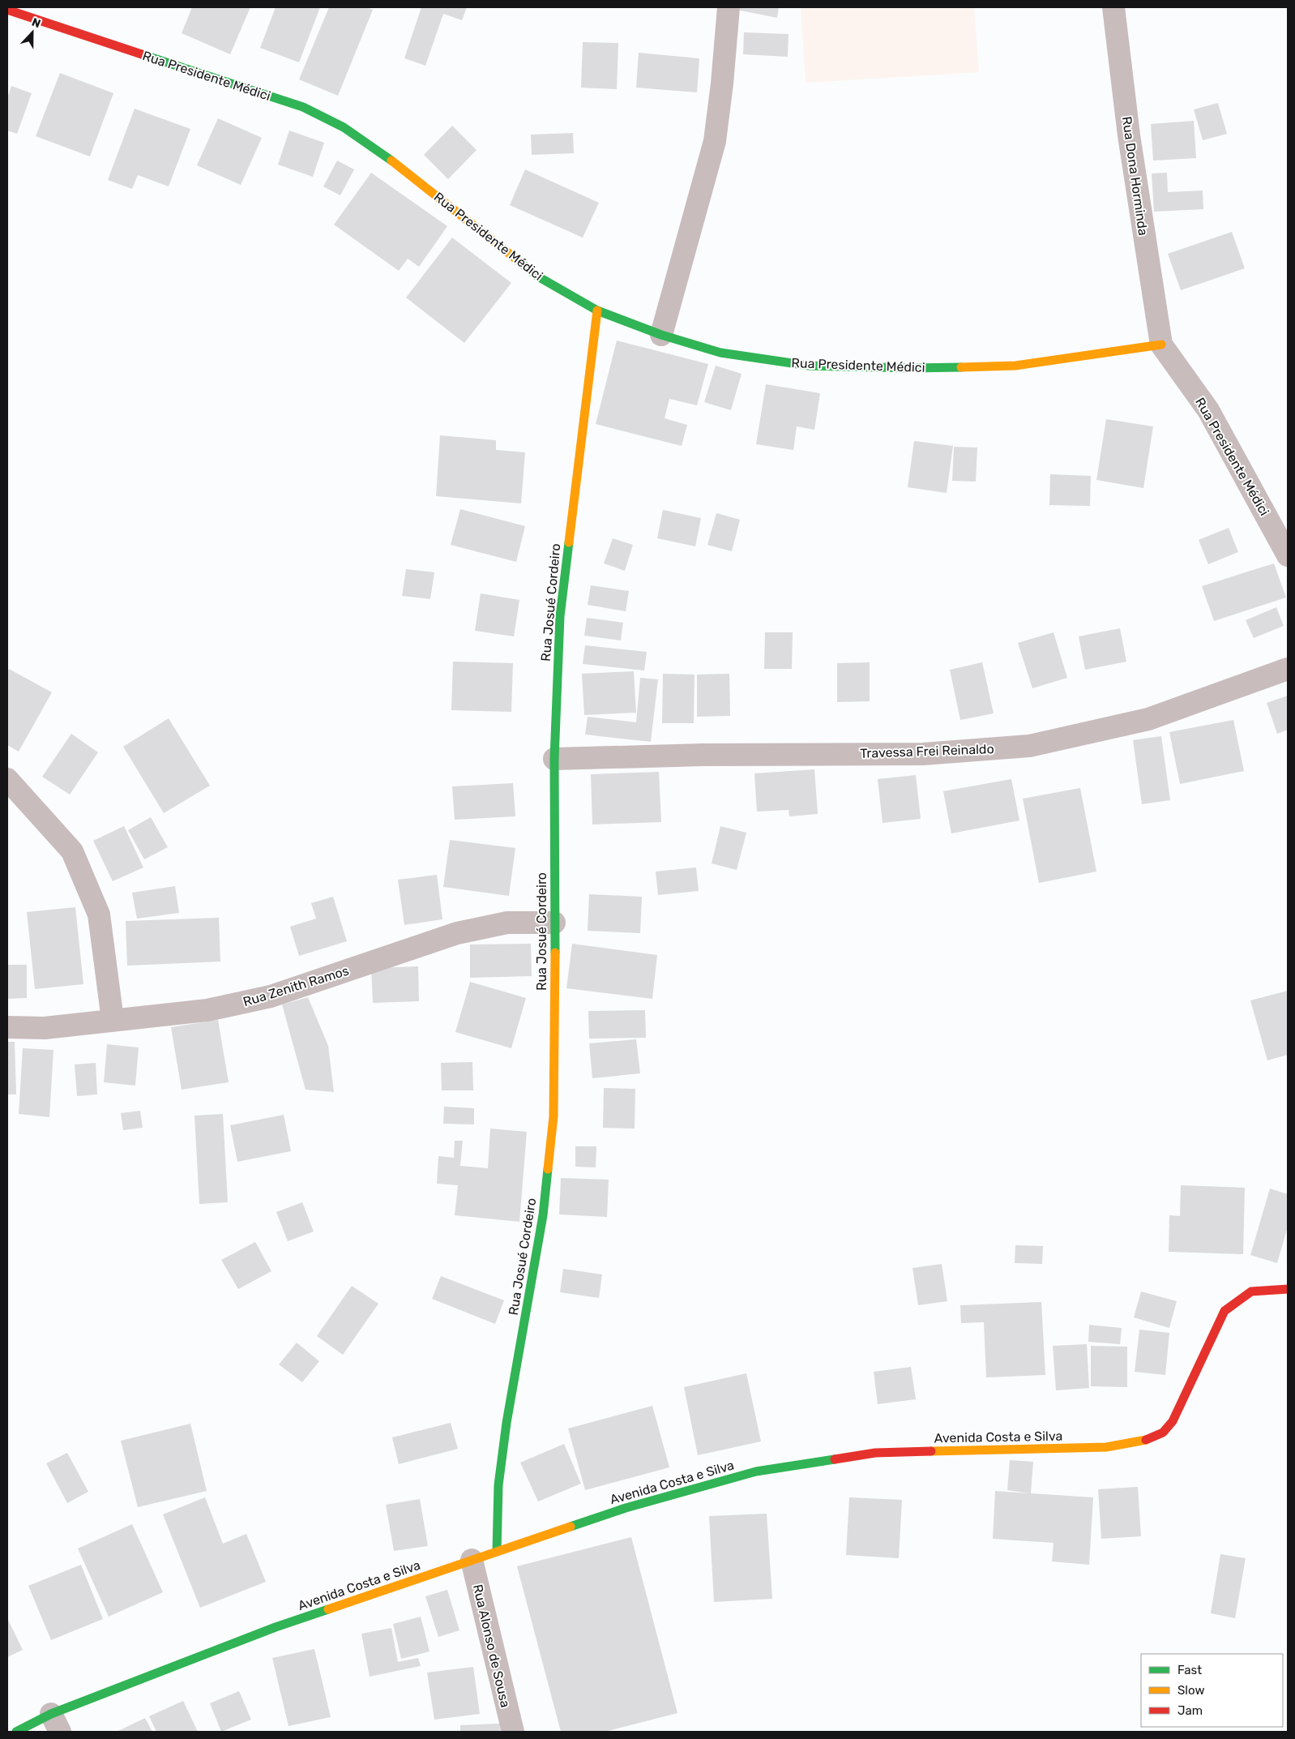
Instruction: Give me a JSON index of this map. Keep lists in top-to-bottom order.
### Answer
{
  "streets": {
    "street": [
      "Rua Presidente Médici",
      "Rua Dona Horminda",
      "Rua Josué Cordeiro",
      "Travessa Frei Reinaldo",
      "Rua Zenith Ramos",
      "Avenida Costa e Silva",
      "Rua Alonso de Sousa"
    ]
  },
  "crossings": [
    ["Rua Presidente Médici", "Rua Dona Horminda"],
    ["Rua Presidente Médici", "Rua Josué Cordeiro"],
    ["Rua Josué Cordeiro", "Travessa Frei Reinaldo"],
    ["Rua Josué Cordeiro", "Rua Zenith Ramos"],
    ["Rua Josué Cordeiro", "Avenida Costa e Silva"],
    ["Avenida Costa e Silva", "Rua Alonso de Sousa"]
  ],
  "legend": ["Fast", "Slow", "Jam"],
  "north": "top"
}
